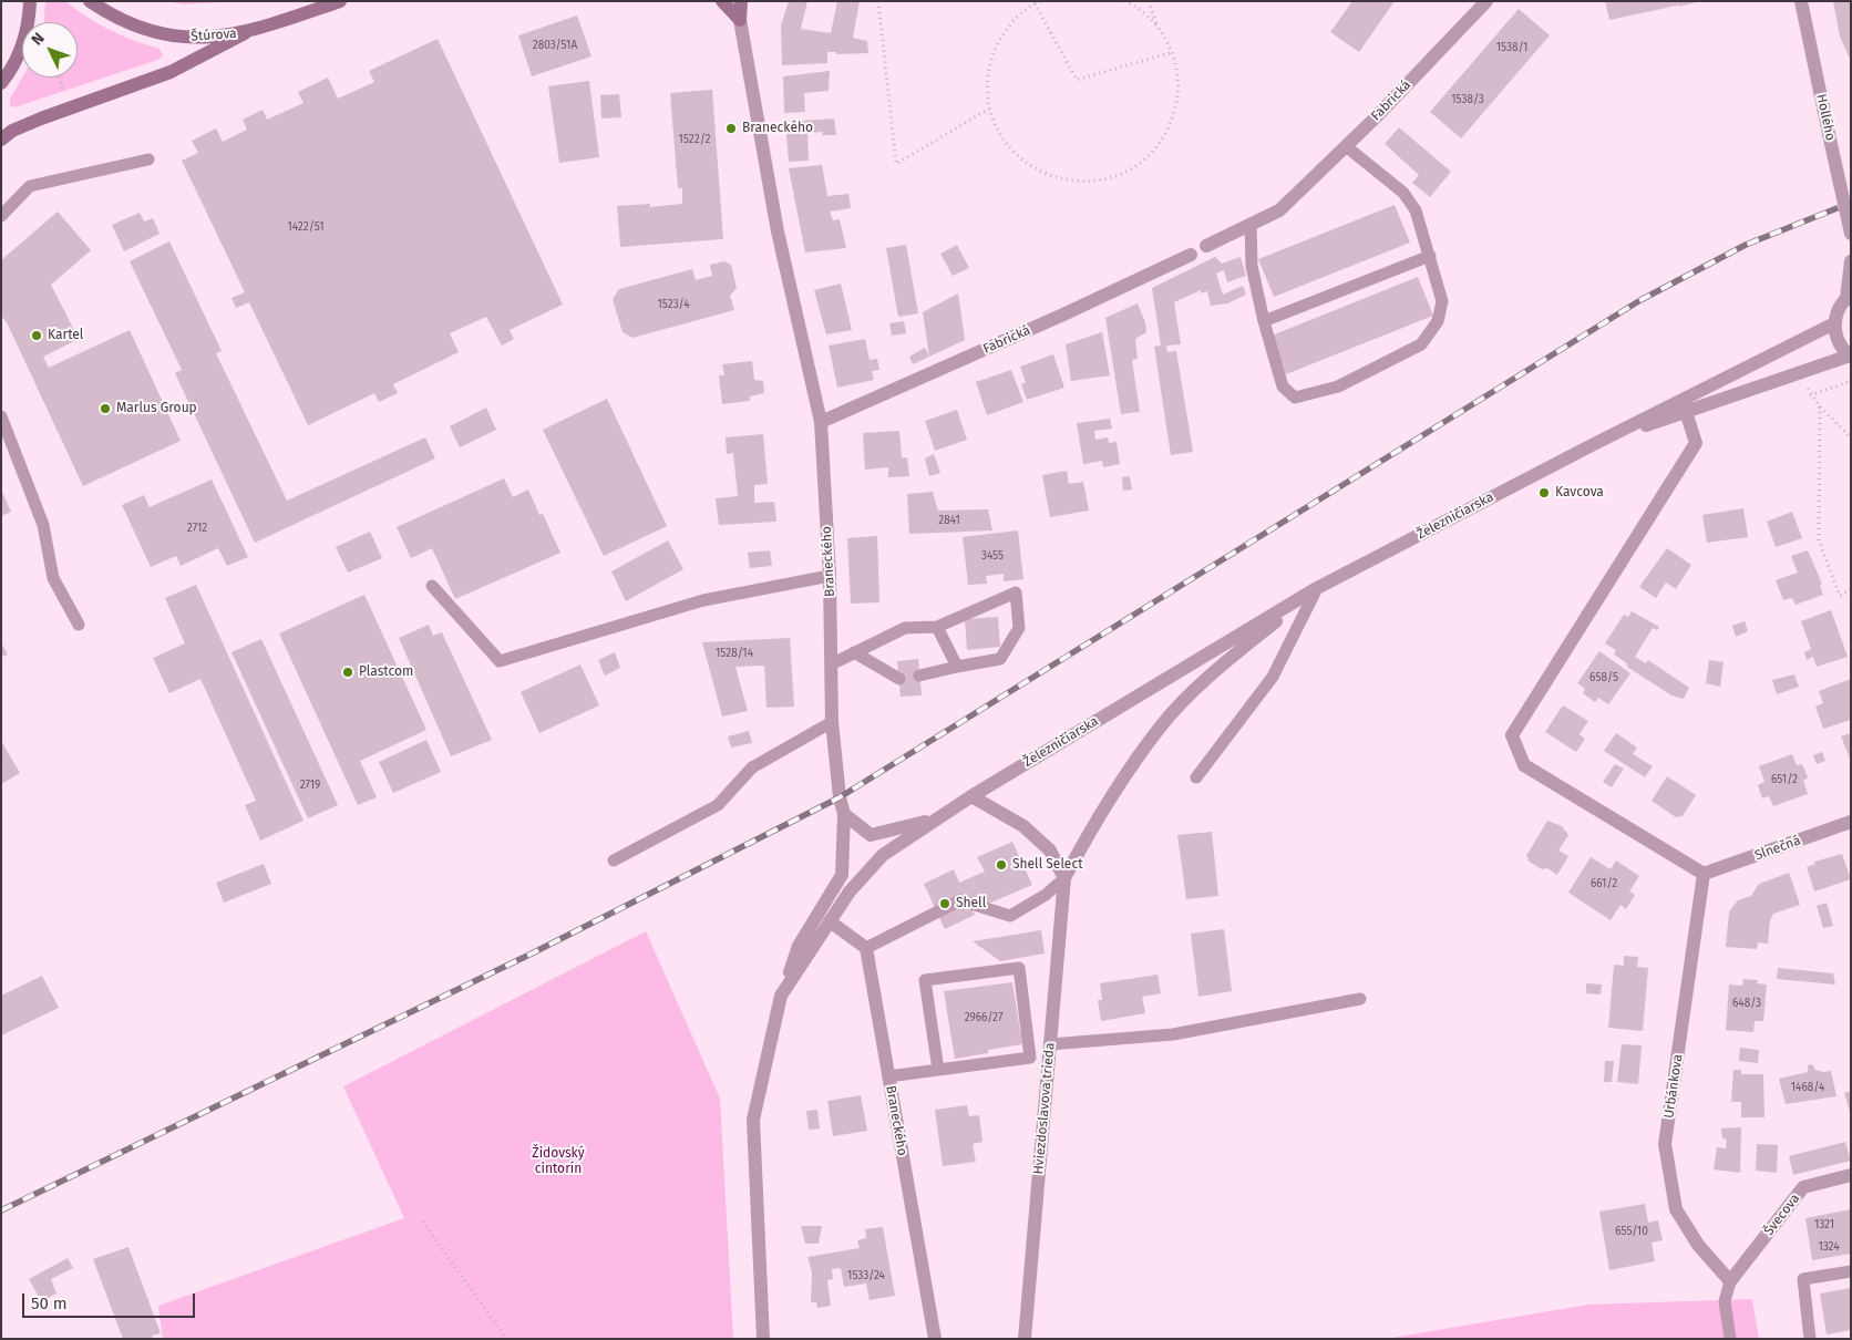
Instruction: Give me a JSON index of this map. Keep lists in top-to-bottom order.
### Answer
{
  "streets": {
    "main road": ["Štúrova"],
    "street": [
      "Fabrická",
      "Hollého",
      "Železničiarska",
      "Braneckého",
      "Slnečná",
      "Urbánkova",
      "Hviezdoslavova trieda",
      "Švecova"
    ]
  },
  "crossings": [
    ["Fabrická", "Braneckého"],
    ["Železničiarska", "Hviezdoslavova trieda"],
    ["Slnečná", "Urbánkova"],
    ["Urbánkova", "Švecova"]
  ],
  "parks": ["Židovský cintorín"],
  "places": [
    "Braneckého",
    "Kartel",
    "Marlus Group",
    "Kavcova",
    "Plastcom",
    "Shell Select",
    "Shell"
  ],
  "house_numbers": [
    "2803/51A",
    "1538/1",
    "1538/3",
    "1522/2",
    "1422/51",
    "1523/4",
    "2841",
    "2712",
    "3455",
    "1528/14",
    "658/5",
    "651/2",
    "2719",
    "661/2",
    "648/3",
    "2966/27",
    "1468/4",
    "1321",
    "655/10",
    "1324",
    "1533/24"
  ],
  "scale_bar": "50 m",
  "north": "top left"
}
